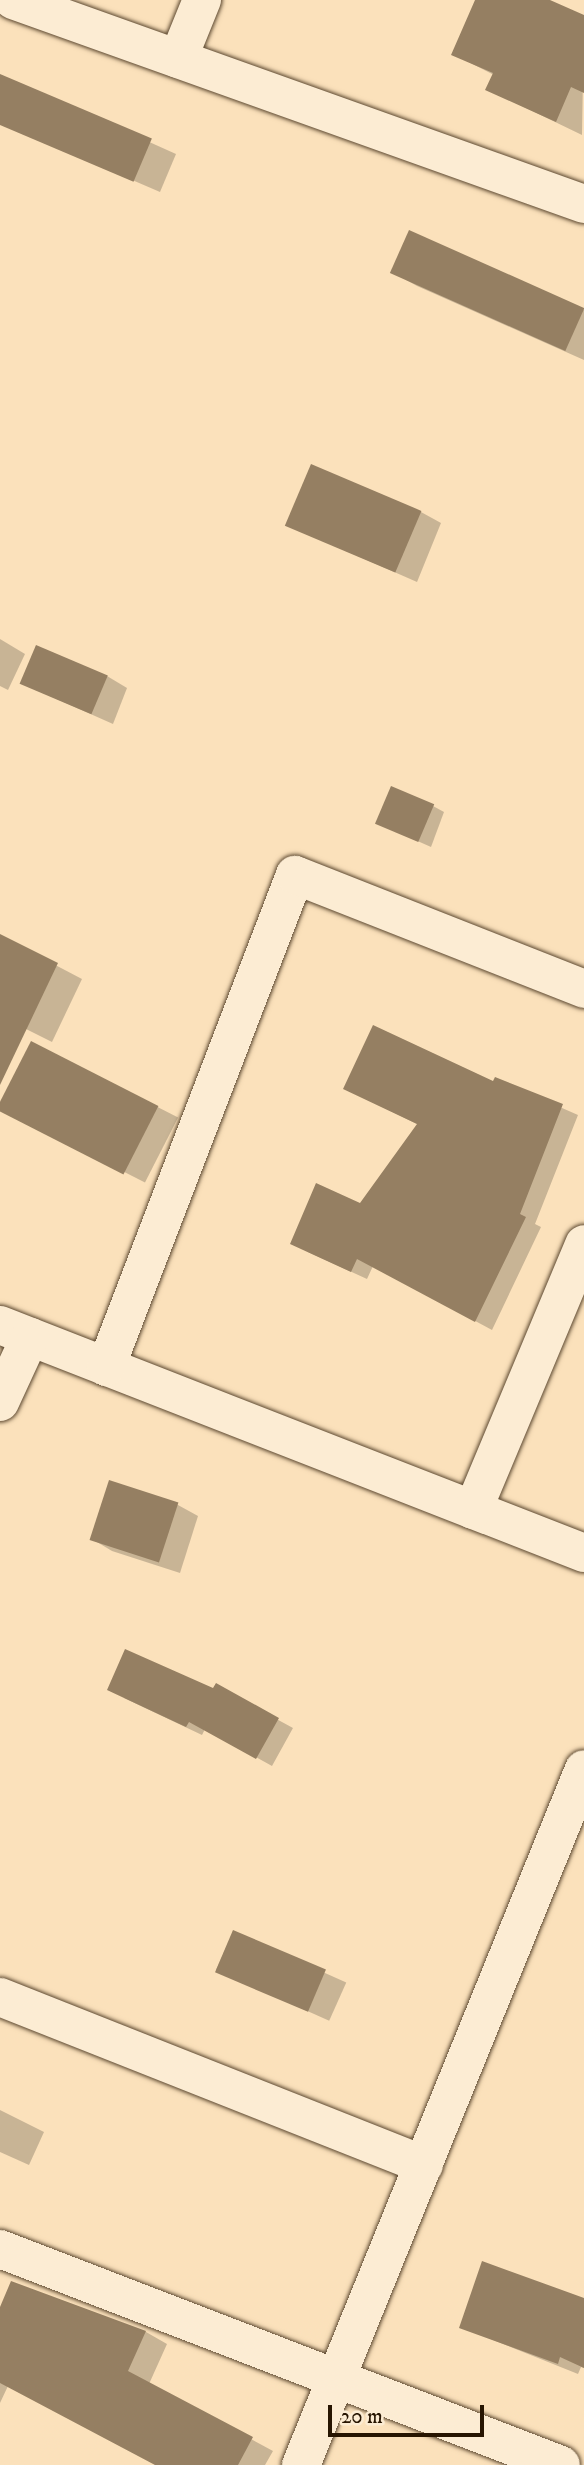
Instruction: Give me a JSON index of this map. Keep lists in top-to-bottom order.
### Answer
{
  "scale_bar": "20 m"
}
